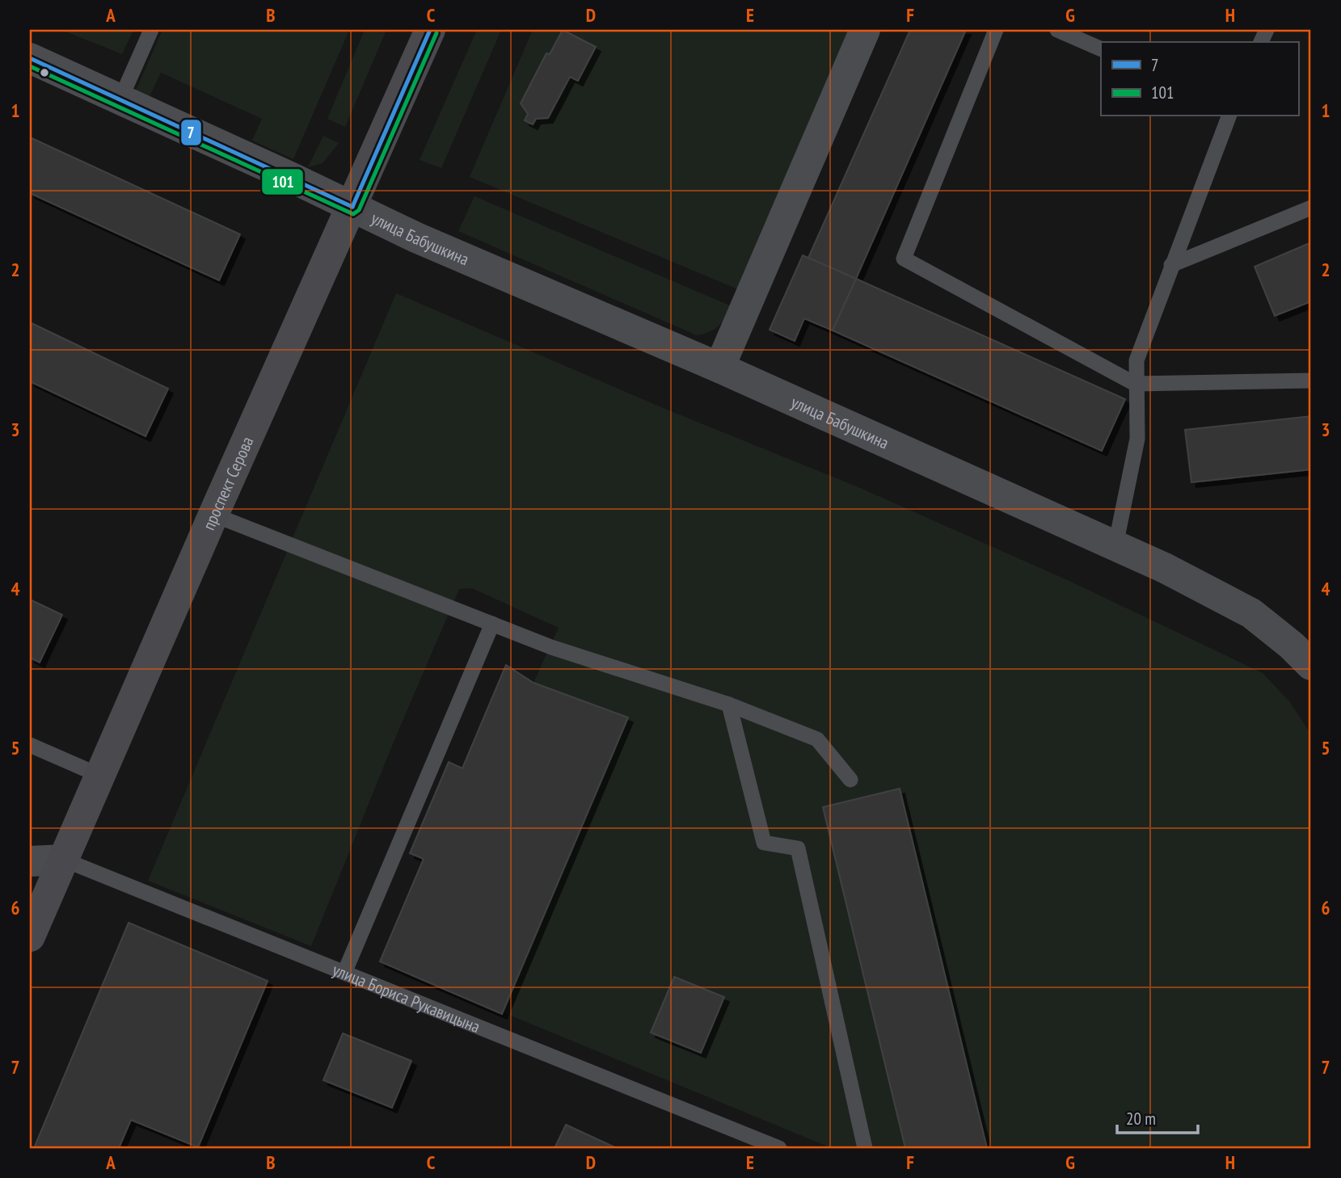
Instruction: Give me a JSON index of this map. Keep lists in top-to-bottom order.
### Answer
{
  "streets": {
    "main road": ["проспект Серова"],
    "street": ["улица Бабушкина", "улица Бориса Рукавицына"]
  },
  "crossings": [
    ["улица Бабушкина", "проспект Серова"],
    ["проспект Серова", "улица Бориса Рукавицына"]
  ],
  "lines": ["transit line 7", "transit line 101"],
  "legend": ["7", "101"],
  "scale_bar": "20 m",
  "grid": {
    "columns": [
      "A",
      "B",
      "C",
      "D",
      "E",
      "F",
      "G",
      "H"
    ],
    "rows": [
      "1",
      "2",
      "3",
      "4",
      "5",
      "6",
      "7"
    ]
  }
}
